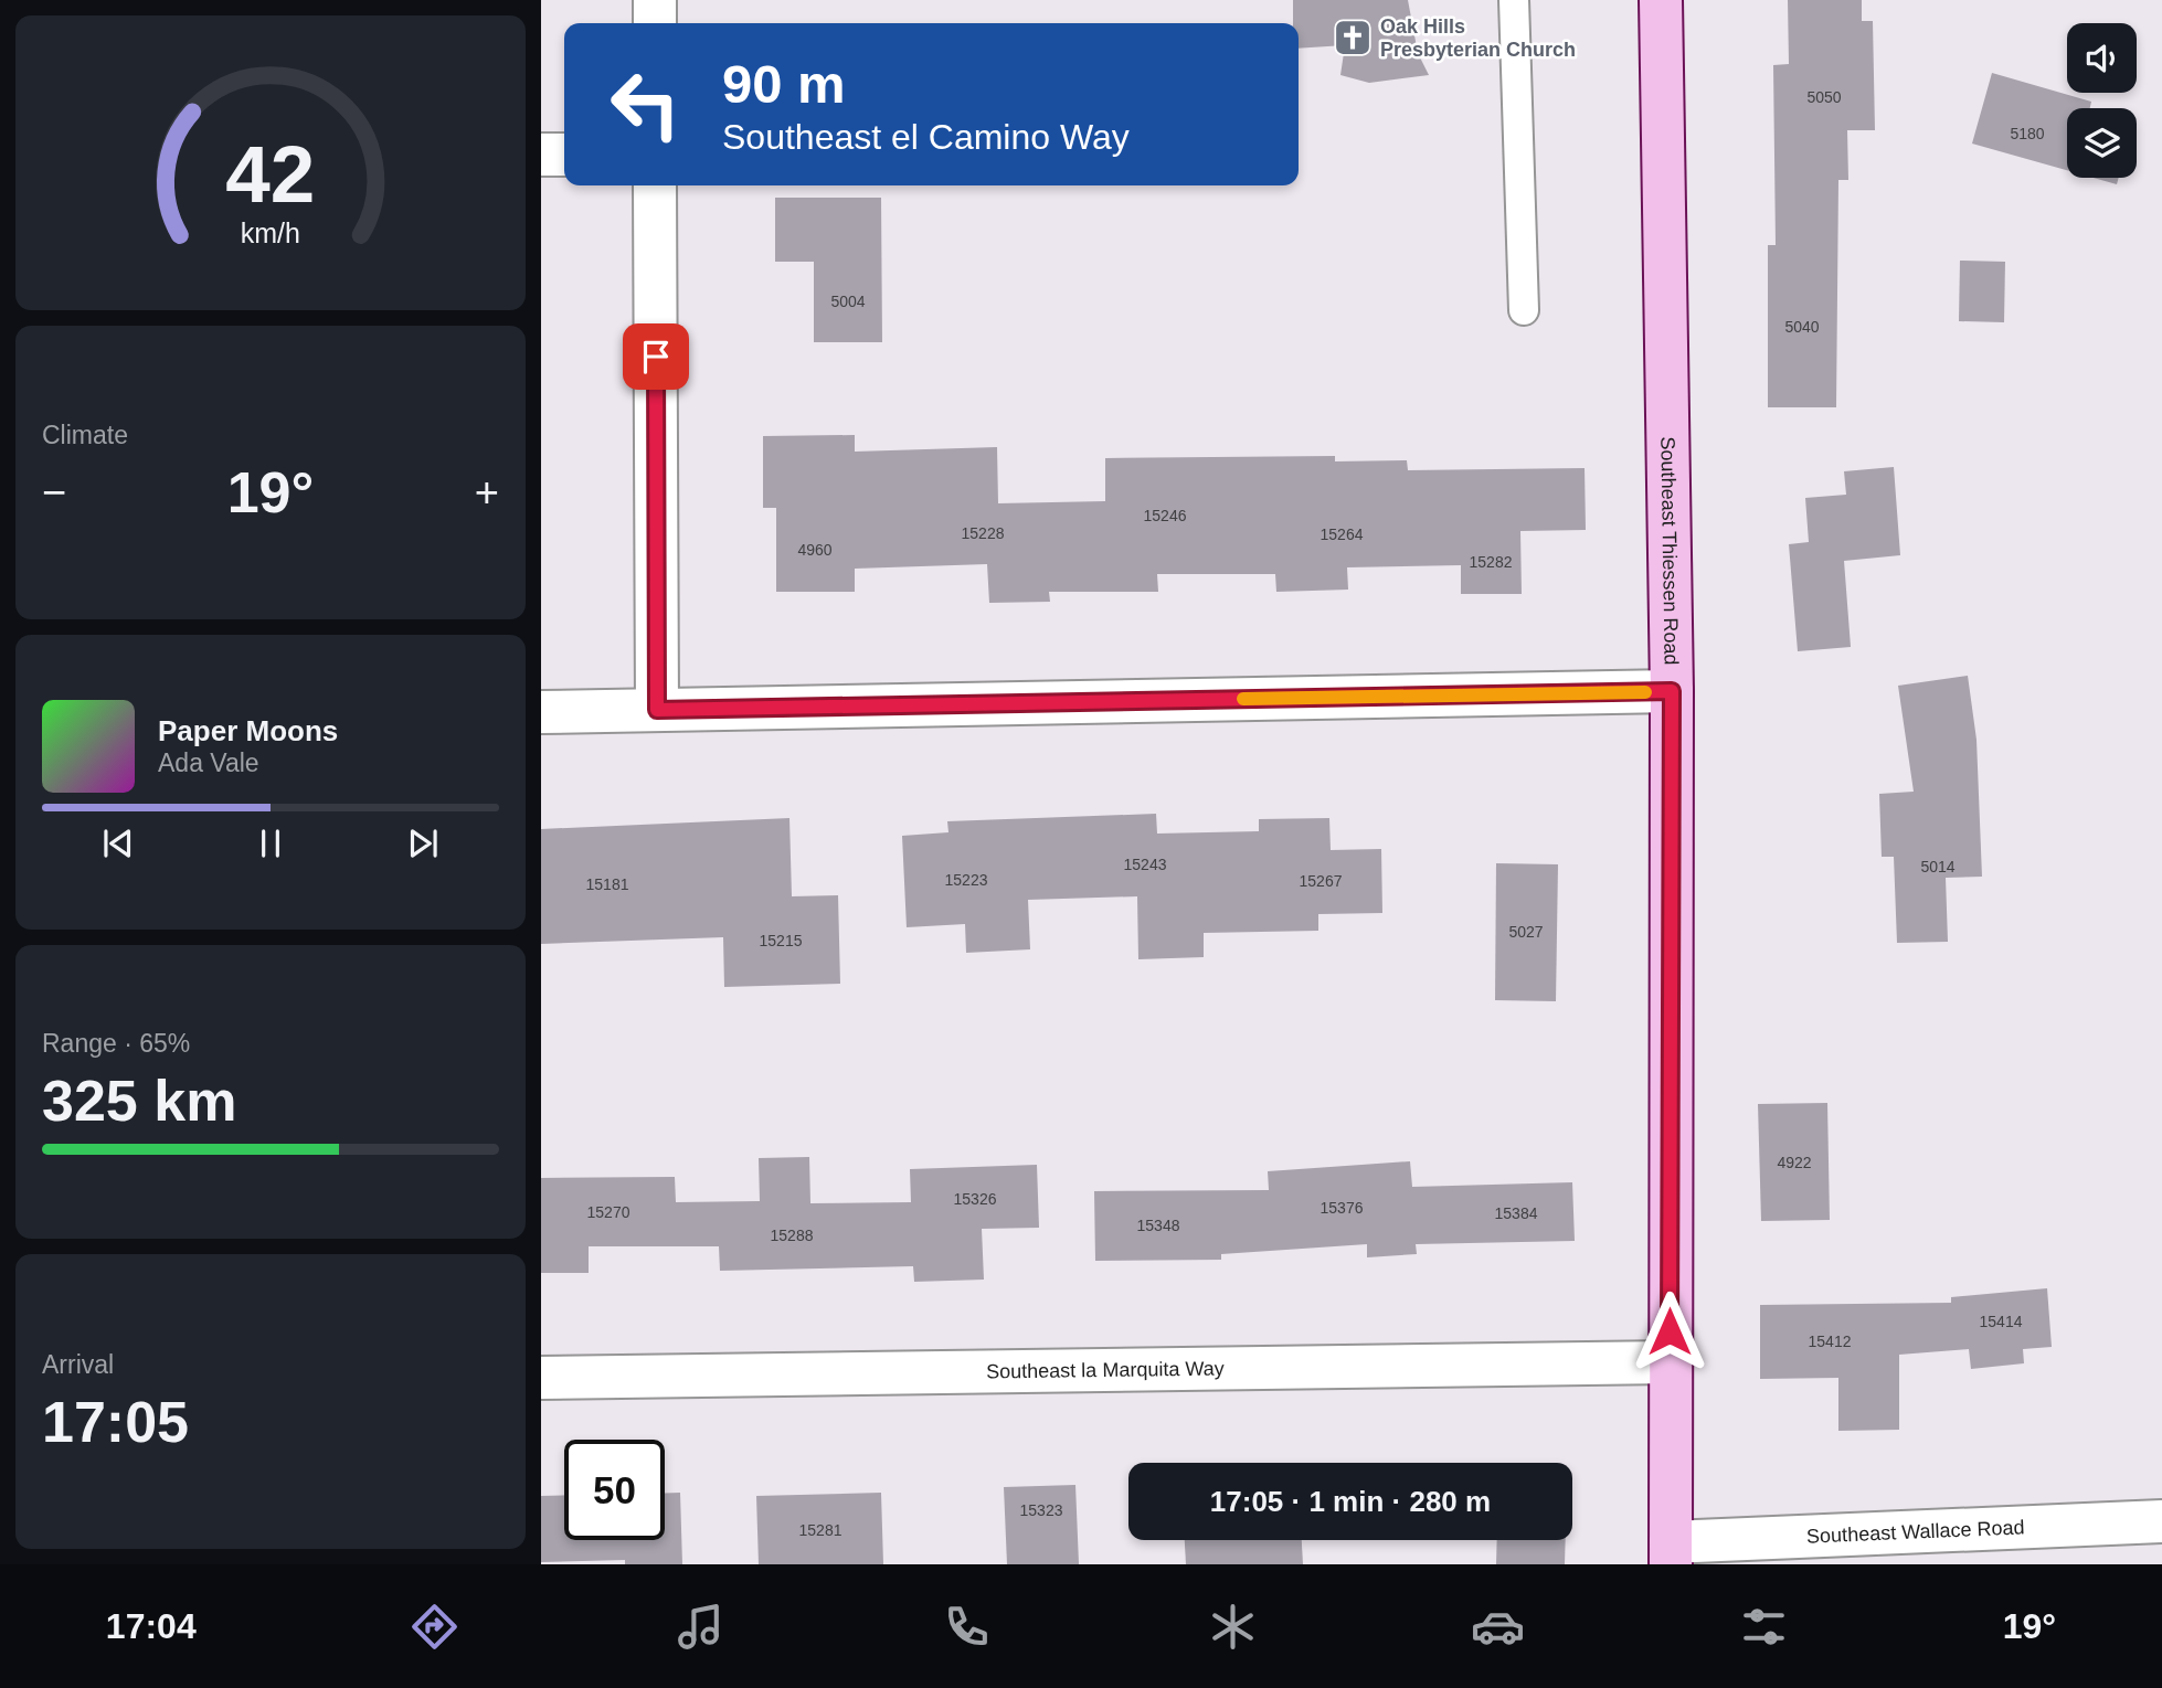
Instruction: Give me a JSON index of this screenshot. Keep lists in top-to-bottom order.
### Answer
{
  "streets": {
    "main road": ["Southeast Thiessen Road"],
    "street": ["Southeast la Marquita Way", "Southeast Wallace Road"]
  },
  "crossings": [
    ["Southeast Thiessen Road", "Southeast la Marquita Way"],
    ["Southeast Thiessen Road", "Southeast Wallace Road"]
  ],
  "places": {
    "church": ["Oak Hills Presbyterian Church"]
  },
  "house_numbers": [
    "5050",
    "5180",
    "5004",
    "5040",
    "15246",
    "15228",
    "15264",
    "4960",
    "15282",
    "15243",
    "5014",
    "15223",
    "15267",
    "15181",
    "5027",
    "15215",
    "4922",
    "15326",
    "15376",
    "15270",
    "15384",
    "15348",
    "15288",
    "15414",
    "15412",
    "15323",
    "15281"
  ],
  "page": {
    "turn": ["90 m", "Southeast el Camino Way"],
    "tile": [
      "Climate",
      ["Range · 65%", "325 km"],
      ["Arrival", "17:05"]
    ],
    "heat": ["−", "19°", "+"],
    "song": ["Paper Moons", "Ada Vale"],
    "limit": "50",
    "trip": "17:05 · 1 min · 280 m",
    "tabs": ["17:04", "19°"],
    "gauge": ["42", "km/h"]
  }
}
